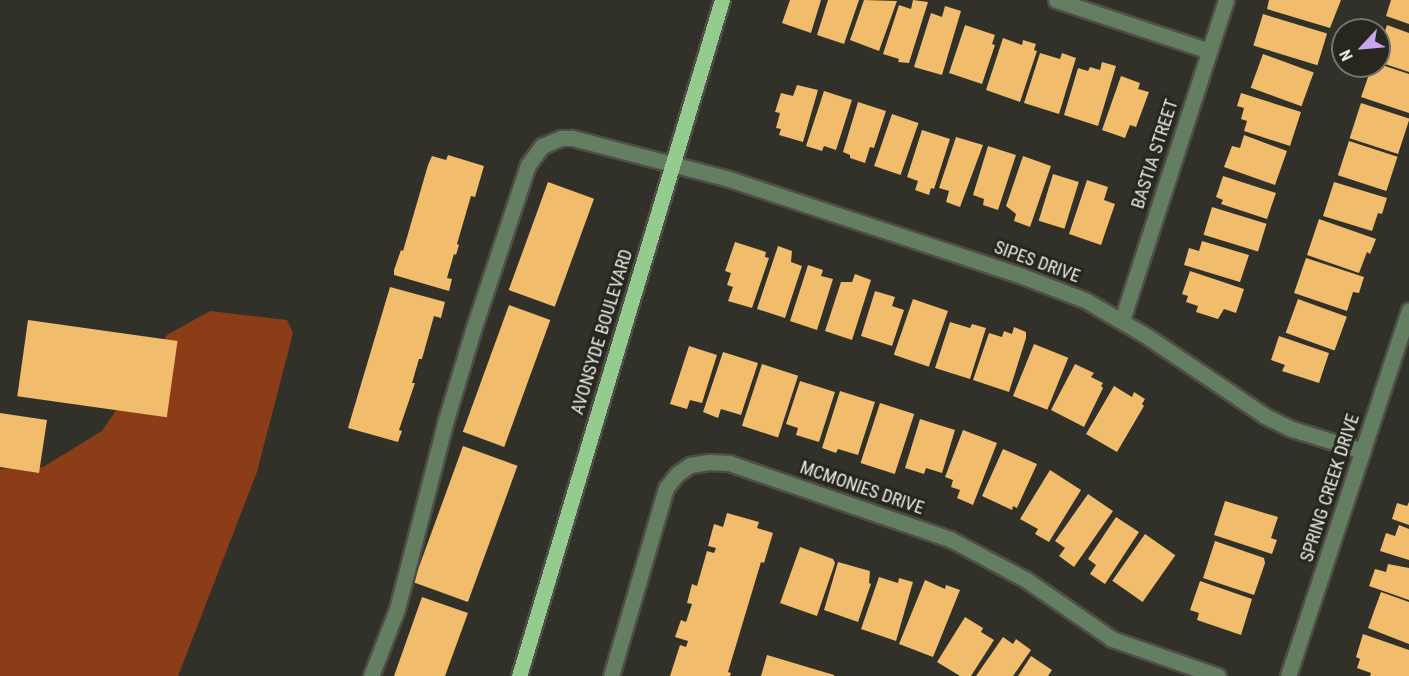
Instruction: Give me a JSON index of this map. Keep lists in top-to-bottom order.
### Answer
{
  "streets": {
    "main road": ["AVONSYDE BOULEVARD"],
    "street": [
      "BASTIA STREET",
      "SIPES DRIVE",
      "MCMONIES DRIVE",
      "SPRING CREEK DRIVE"
    ]
  },
  "crossings": [
    ["BASTIA STREET", "SIPES DRIVE"],
    ["SIPES DRIVE", "AVONSYDE BOULEVARD"],
    ["SIPES DRIVE", "SPRING CREEK DRIVE"]
  ],
  "north": "bottom left"
}
